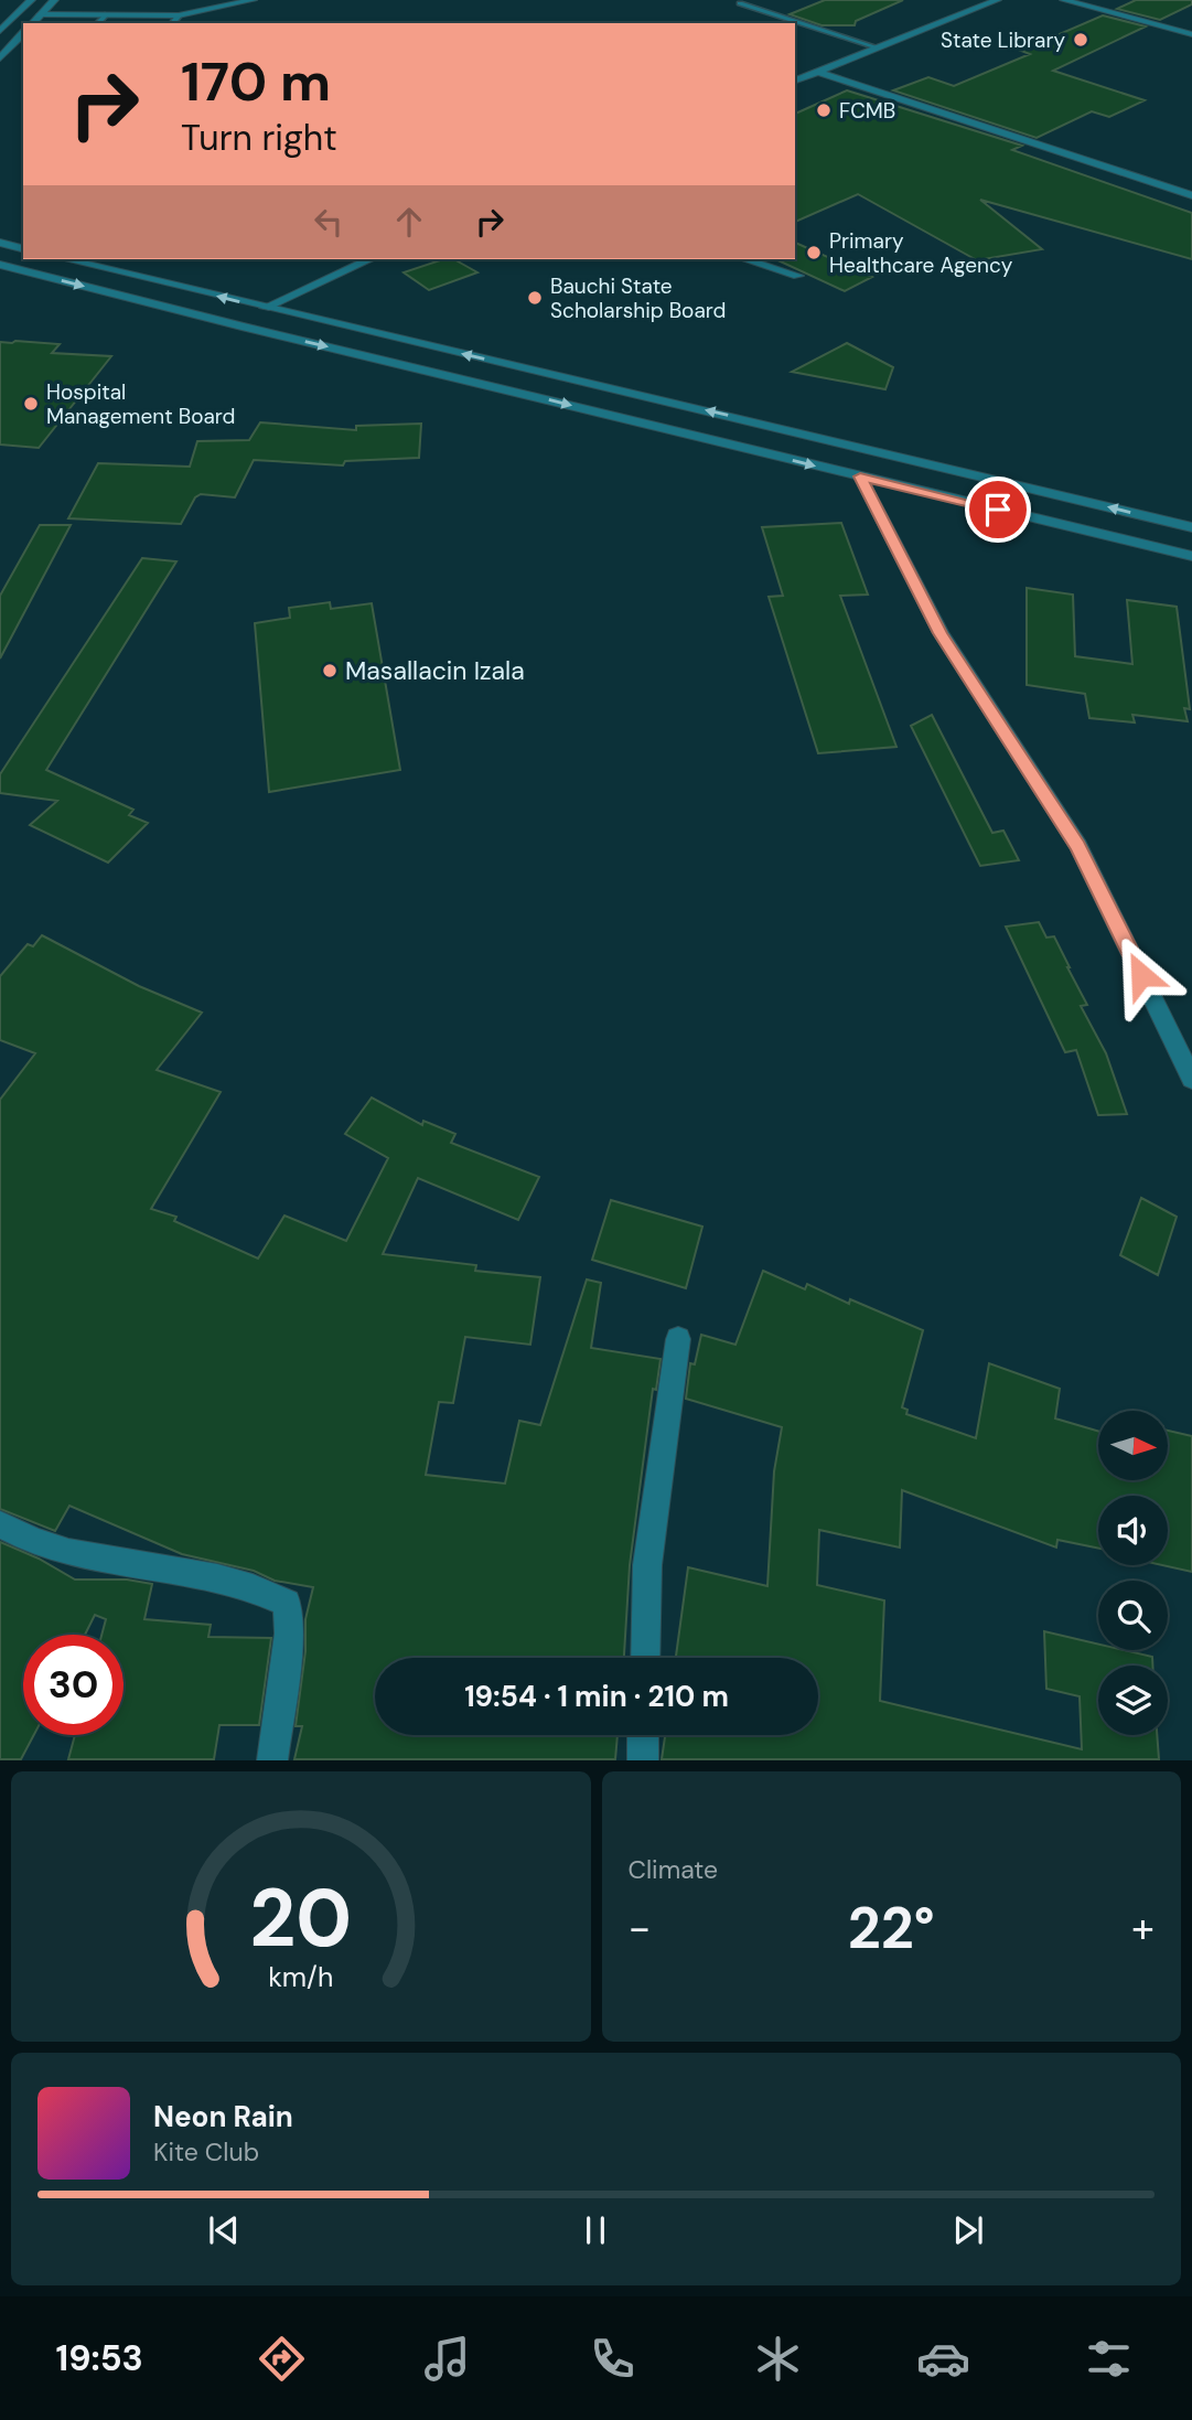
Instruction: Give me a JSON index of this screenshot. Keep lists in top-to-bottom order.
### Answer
{
  "places": [
    "State Library",
    "FCMB",
    "Primary Healthcare Agency",
    "Bauchi State Scholarship Board",
    "Hospital Management Board",
    "Masallacin Izala"
  ],
  "north": "right",
  "page": {
    "turn": ["170 m", "Turn right"],
    "limit": "30",
    "trip": "19:54 · 1 min · 210 m",
    "tile": "Climate",
    "heat": ["−", "22°", "+"],
    "song": ["Neon Rain", "Kite Club"],
    "tabs": "19:53",
    "gauge": ["20", "km/h"]
  }
}
